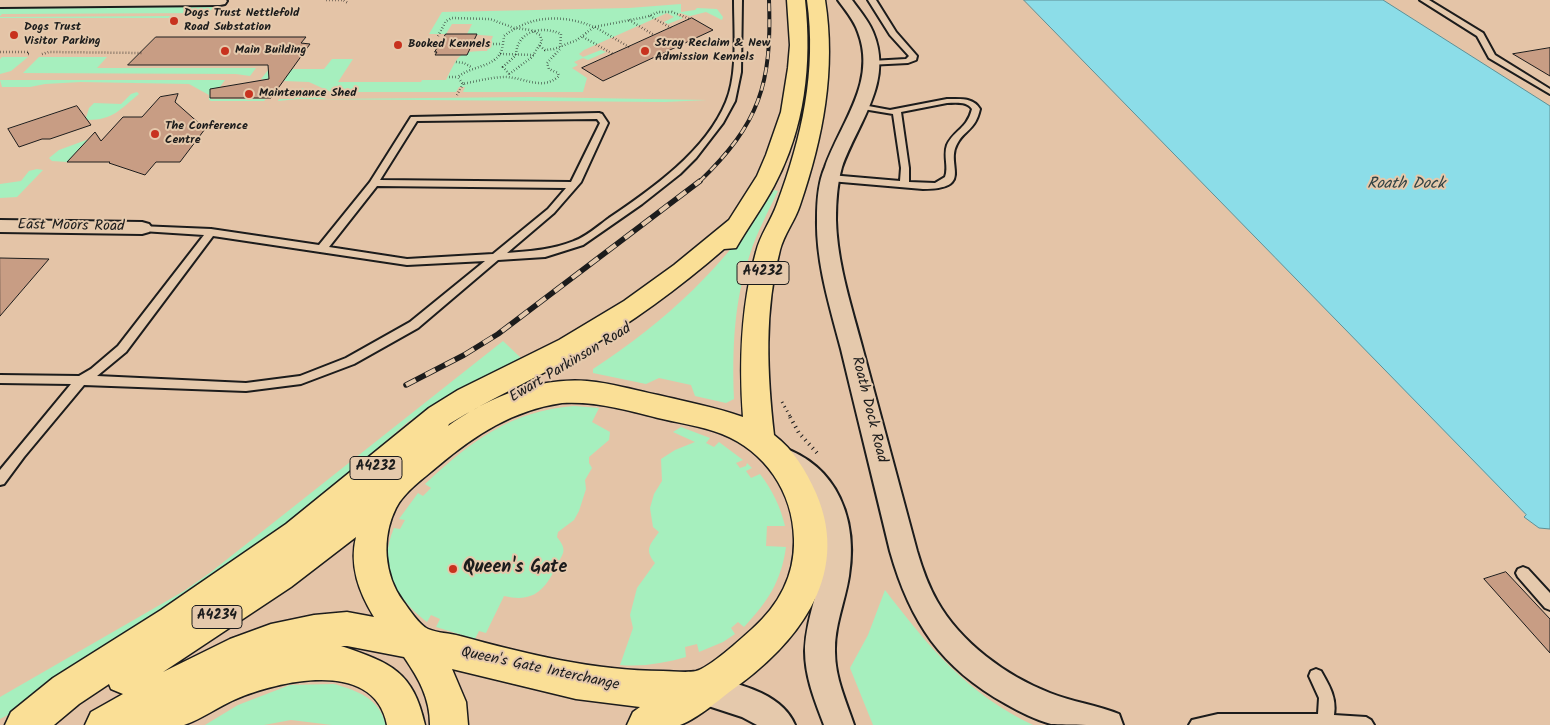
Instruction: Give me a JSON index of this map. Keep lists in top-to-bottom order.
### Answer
{
  "streets": {
    "main road": [
      "A4232",
      "Ewart Parkinson Road",
      "A4234",
      "Queen's Gate Interchange"
    ],
    "street": ["East Moors Road", "Roath Dock Road"]
  },
  "crossings": [
    ["A4232", "Ewart Parkinson Road"],
    ["A4234", "Queen's Gate Interchange"]
  ],
  "water": ["Roath Dock"],
  "places": [
    "Dogs Trust Nettlefold Road Substation",
    "Dogs Trust Visitor Parking",
    "Booked Kennels",
    "Main Building",
    "Stray Reclaim & New Admission Kennels",
    "Maintenance Shed",
    "The Conference Centre",
    "Queen's Gate"
  ]
}
